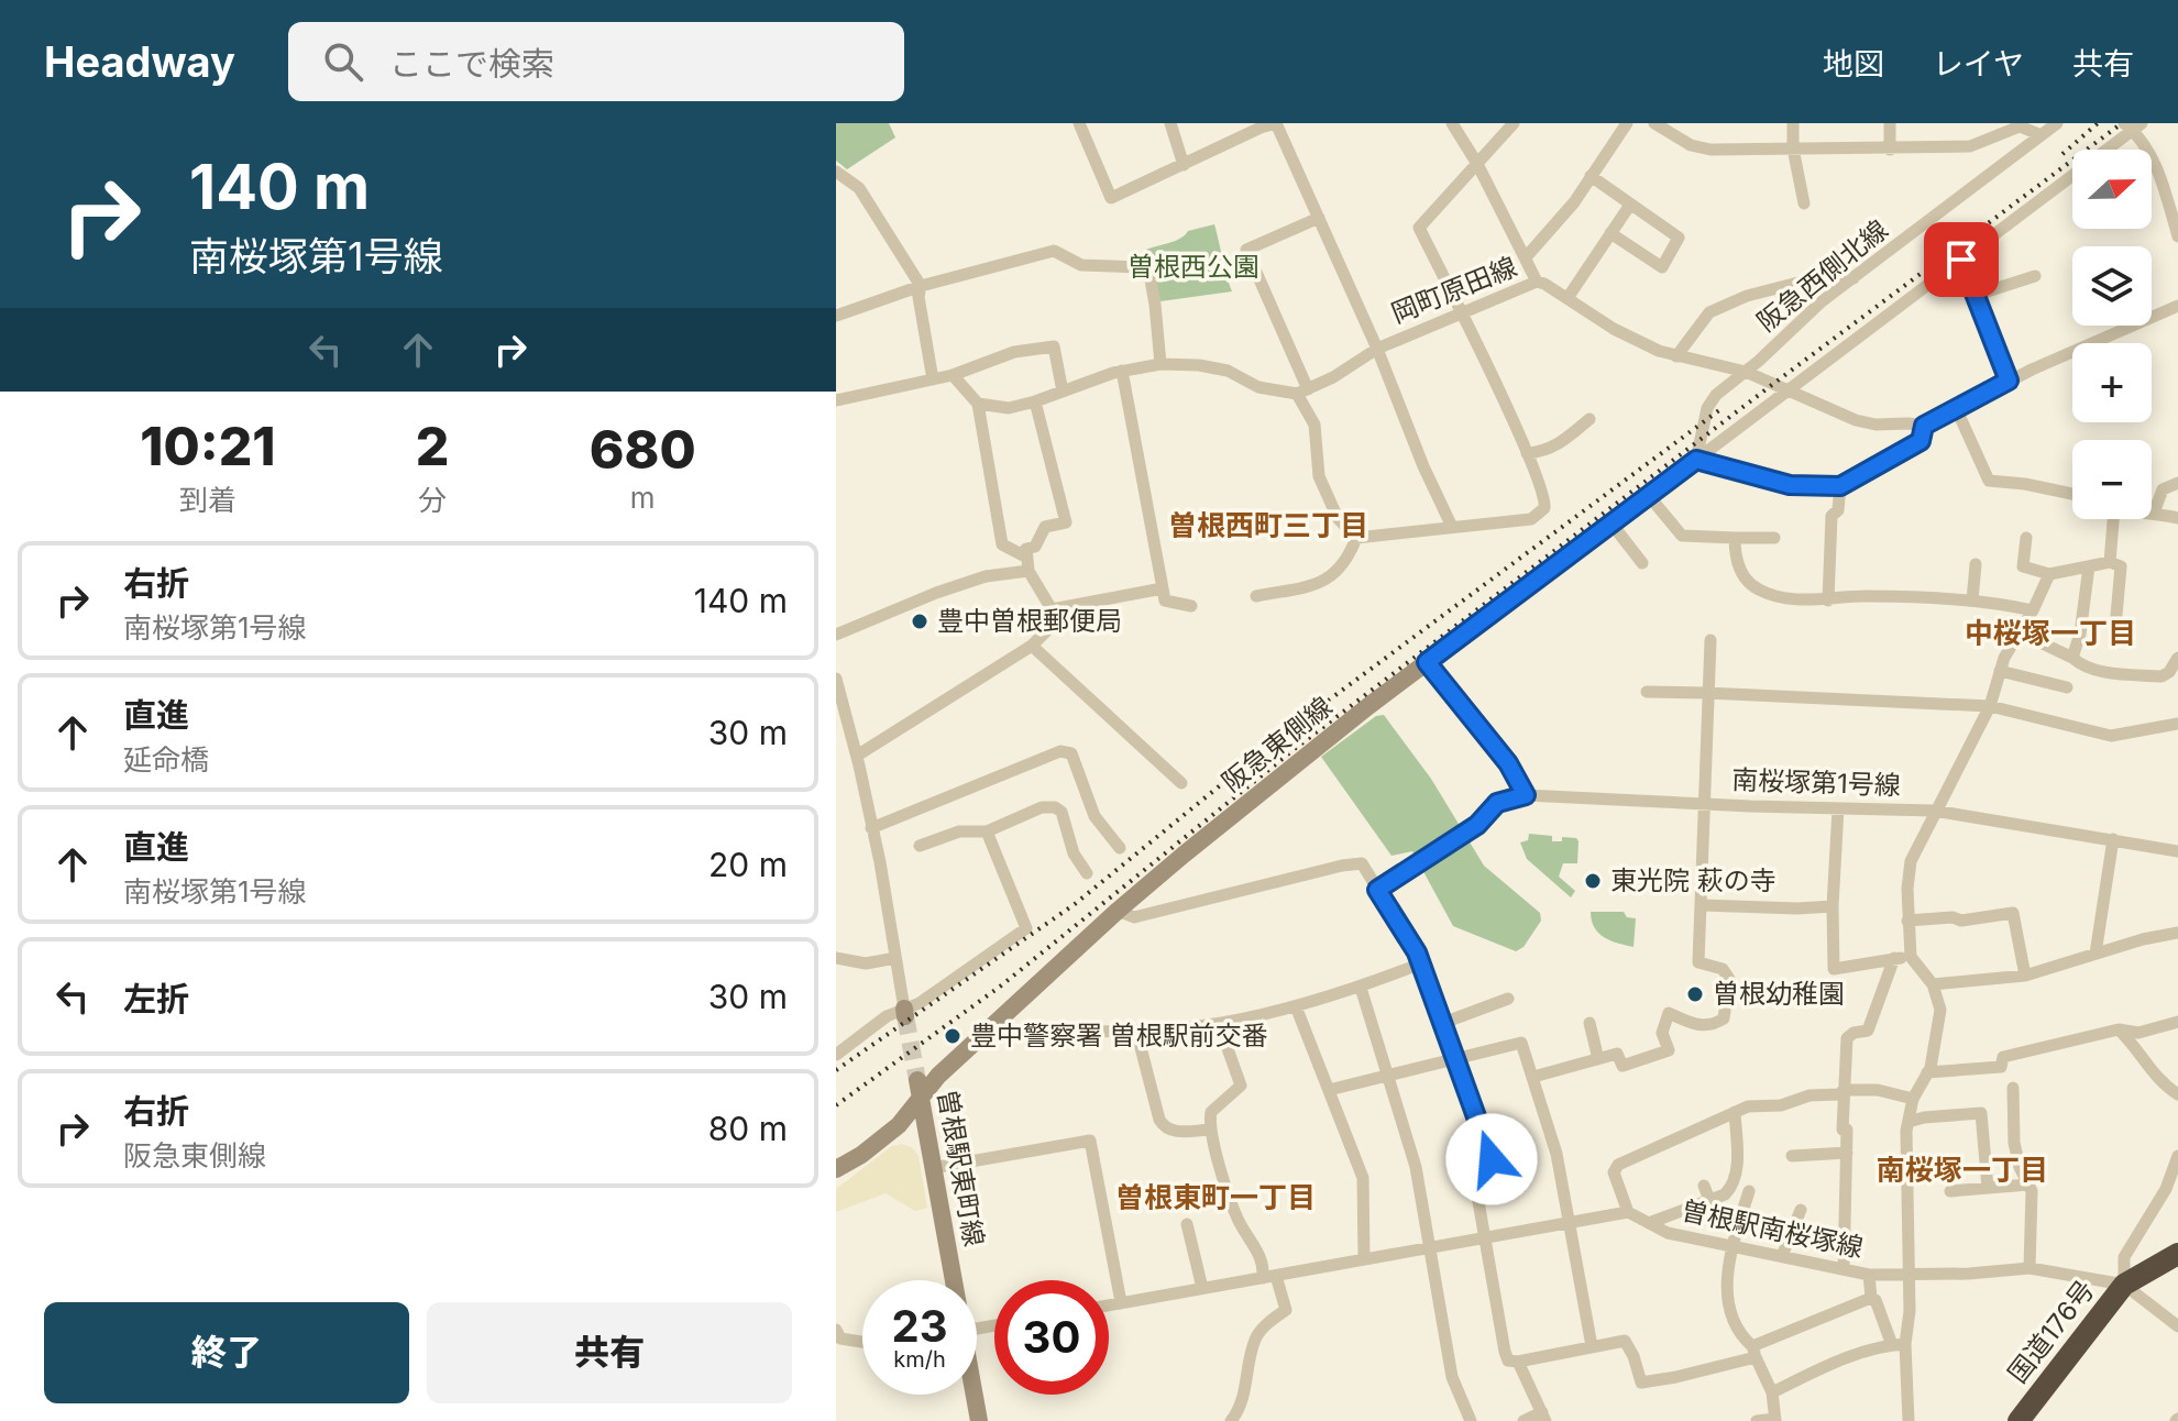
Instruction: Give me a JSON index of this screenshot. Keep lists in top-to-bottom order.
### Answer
{
  "streets": {
    "highway": ["国道176号"],
    "street": [
      "阪急西側北線",
      "岡町原田線",
      "阪急東側線",
      "南桜塚第1号線",
      "曽根駅東町線",
      "曽根駅南桜塚線"
    ]
  },
  "crossings": [
    ["阪急西側北線", "岡町原田線"],
    ["岡町原田線", "阪急東側線"],
    ["阪急東側線", "曽根駅東町線"],
    ["曽根駅南桜塚線", "国道176号"]
  ],
  "districts": [
    "曽根西町三丁目",
    "中桜塚一丁目",
    "南桜塚一丁目",
    "曽根東町一丁目"
  ],
  "parks": ["曽根西公園"],
  "places": [
    "豊中曽根郵便局",
    "東光院 萩の寺",
    "曽根幼稚園",
    "豊中警察署 曽根駅前交番"
  ],
  "north": "right",
  "page": {
    "header": "Headway",
    "search": "ここで検索",
    "nav": ["地図", "レイヤ", "共有"],
    "turn": ["140 m", "南桜塚第1号線"],
    "map_buttons": ["+", "−"],
    "eta": [
      "10:21",
      "到着",
      "2",
      "分",
      "680",
      "m"
    ],
    "list": [
      {
        "name": "右折",
        "note": "南桜塚第1号線",
        "value": "140 m"
      },
      {
        "name": "直進",
        "note": "延命橋",
        "value": "30 m"
      },
      {
        "name": "直進",
        "note": "南桜塚第1号線",
        "value": "20 m"
      },
      {
        "name": "左折",
        "value": "30 m"
      },
      {
        "name": "右折",
        "note": "阪急東側線",
        "value": "80 m"
      }
    ],
    "speed": "23 km/h",
    "limit": "30",
    "buttons": ["終了", "共有"]
  }
}
